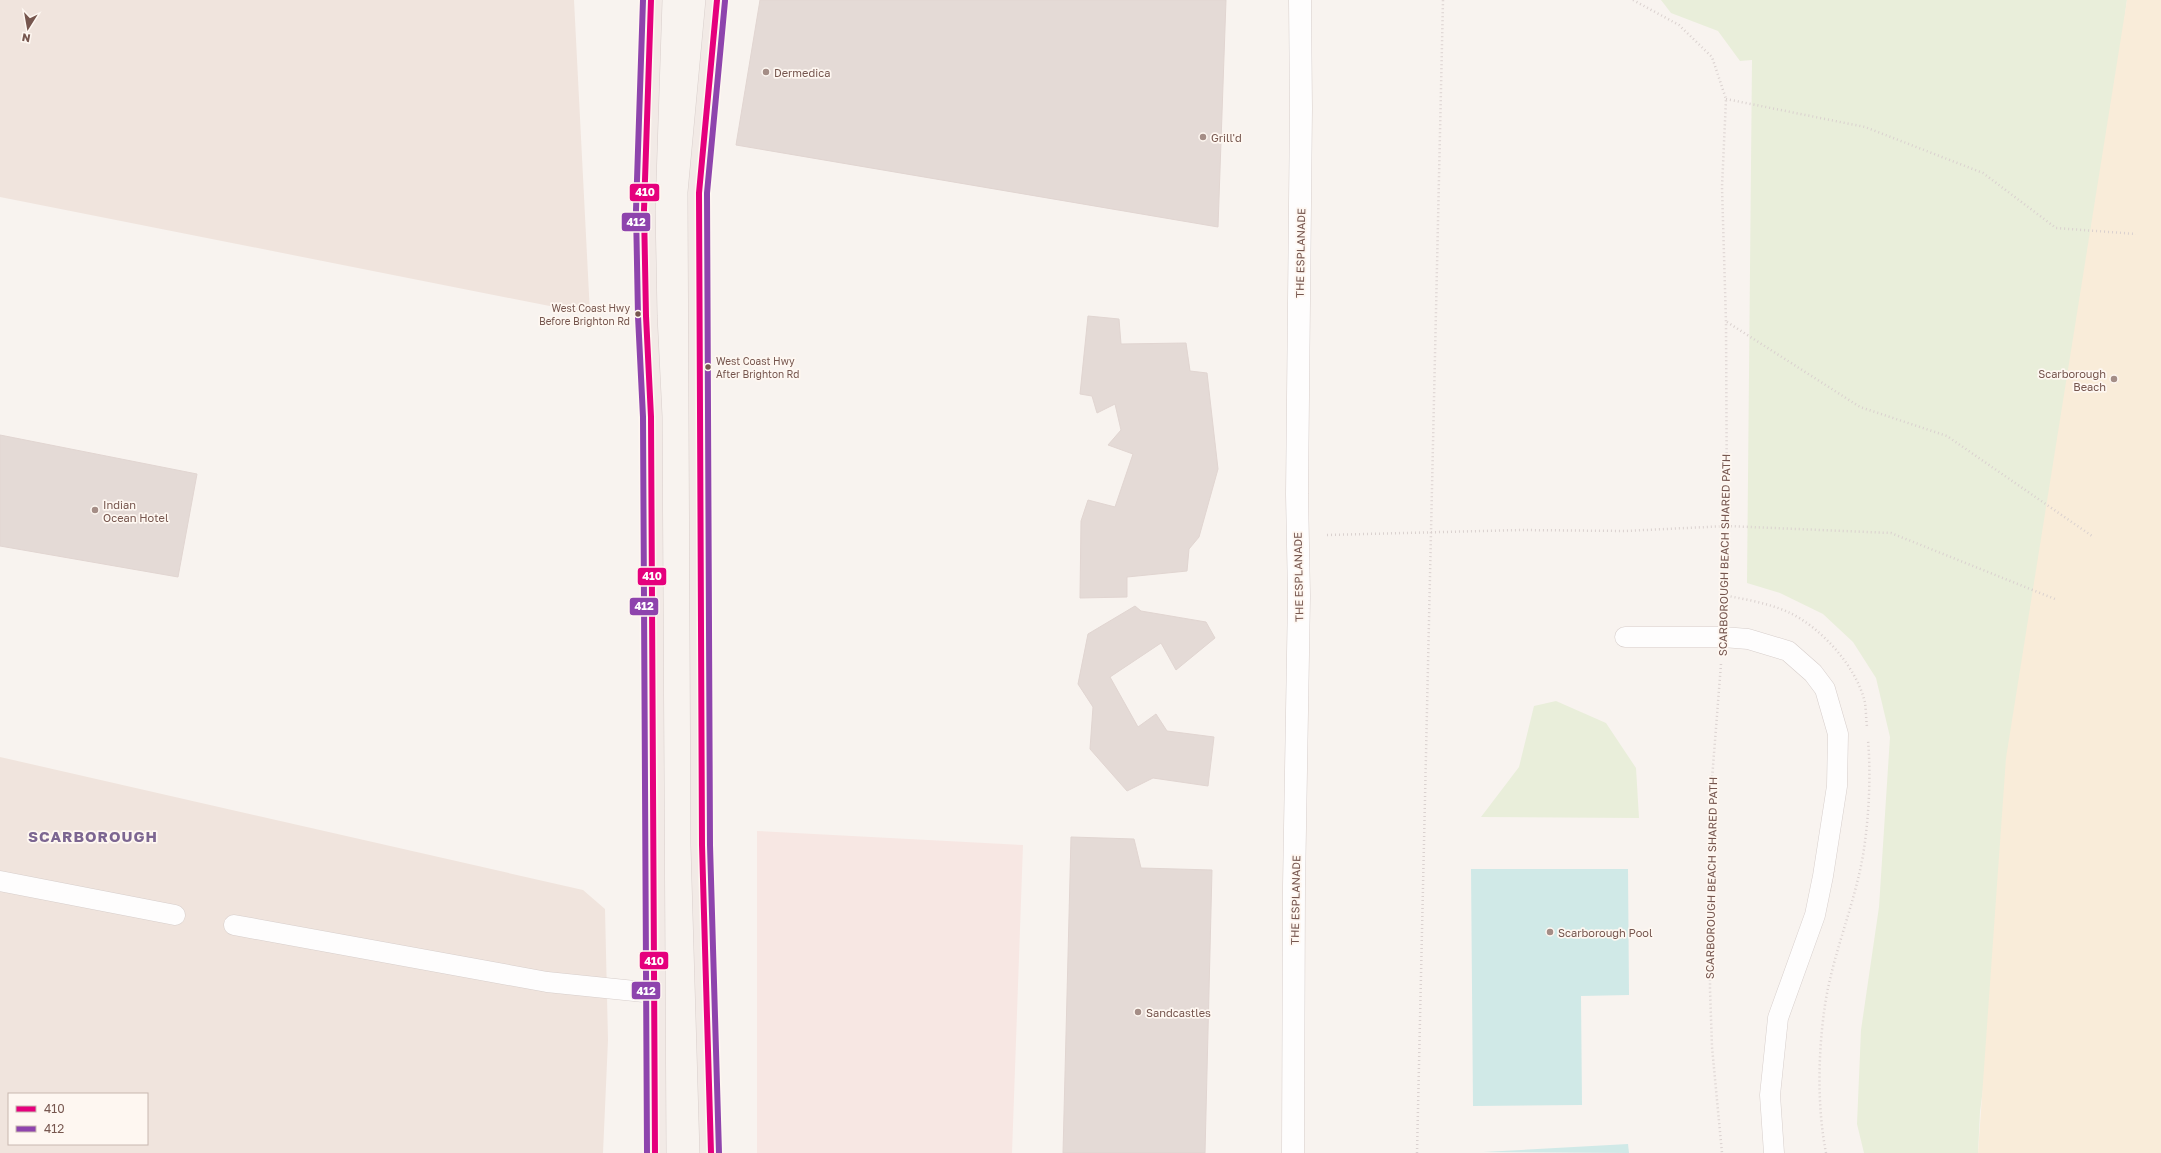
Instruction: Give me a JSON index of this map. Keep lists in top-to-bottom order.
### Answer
{
  "streets": {
    "street": ["THE ESPLANADE"],
    "path": ["SCARBOROUGH BEACH SHARED PATH"]
  },
  "districts": ["SCARBOROUGH"],
  "places": [
    "Dermedica",
    "Grill'd",
    "West Coast Hwy Before Brighton Rd",
    "West Coast Hwy After Brighton Rd",
    "Scarborough Beach",
    "Indian Ocean Hotel",
    "Scarborough Pool",
    "Sandcastles"
  ],
  "lines": ["transit line 410", "transit line 412"],
  "legend": ["410", "412"],
  "north": "bottom"
}
